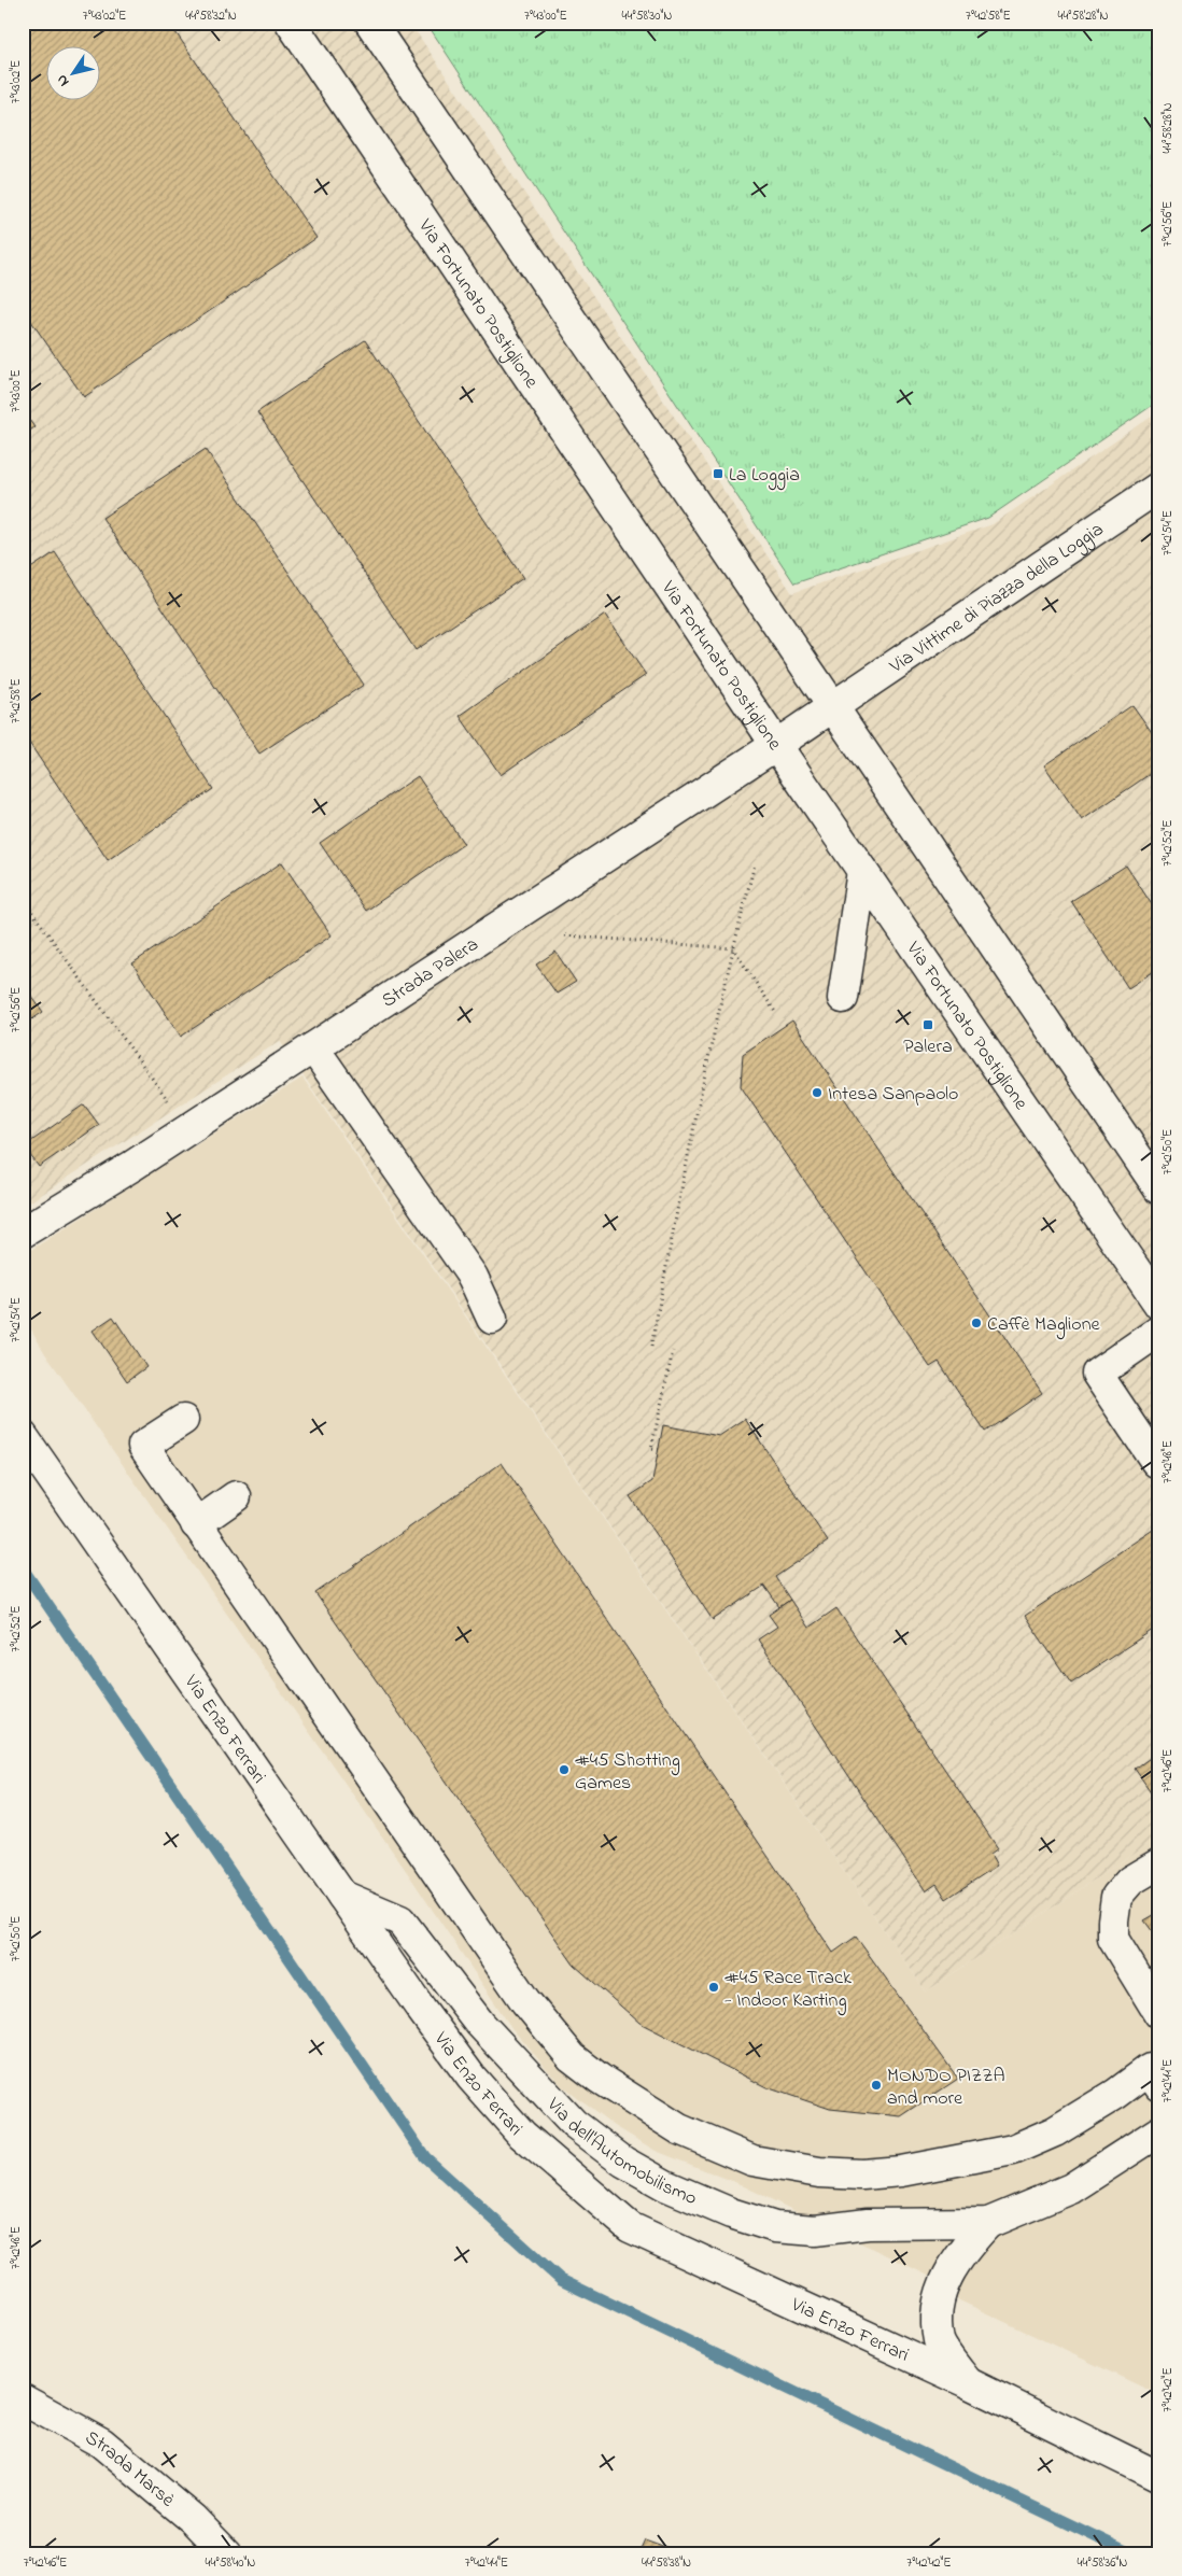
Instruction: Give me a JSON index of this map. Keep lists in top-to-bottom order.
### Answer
{
  "streets": {
    "street": [
      "Via Fortunato Postiglione",
      "Via Vittime di Piazza della Loggia",
      "Strada Palera",
      "Via Enzo Ferrari",
      "Via dell'Automobilismo",
      "Strada Marsè"
    ]
  },
  "crossings": [
    ["Via Fortunato Postiglione", "Strada Palera"],
    ["Via Vittime di Piazza della Loggia", "Strada Palera"],
    ["Via Enzo Ferrari", "Via dell'Automobilismo"]
  ],
  "places": {
    "transit": ["La Loggia", "Palera"],
    "other": [
      "Intesa Sanpaolo",
      "Caffè Maglione",
      "#45 Shotting Games",
      "#45 Race Track - Indoor Karting",
      "MONDO PIZZA and more"
    ]
  },
  "north": "bottom left",
  "coordinates": [
    "7°43'02\"E",
    "44°58'32\"N",
    "7°43'00\"E",
    "44°58'30\"N",
    "7°42'58\"E",
    "44°58'28\"N",
    "7°42'56\"E",
    "7°42'54\"E",
    "7°42'52\"E",
    "7°42'50\"E",
    "7°42'48\"E",
    "7°42'46\"E",
    "7°42'44\"E",
    "7°42'42\"E",
    "44°58'40\"N",
    "44°58'38\"N",
    "44°58'36\"N"
  ]
}
